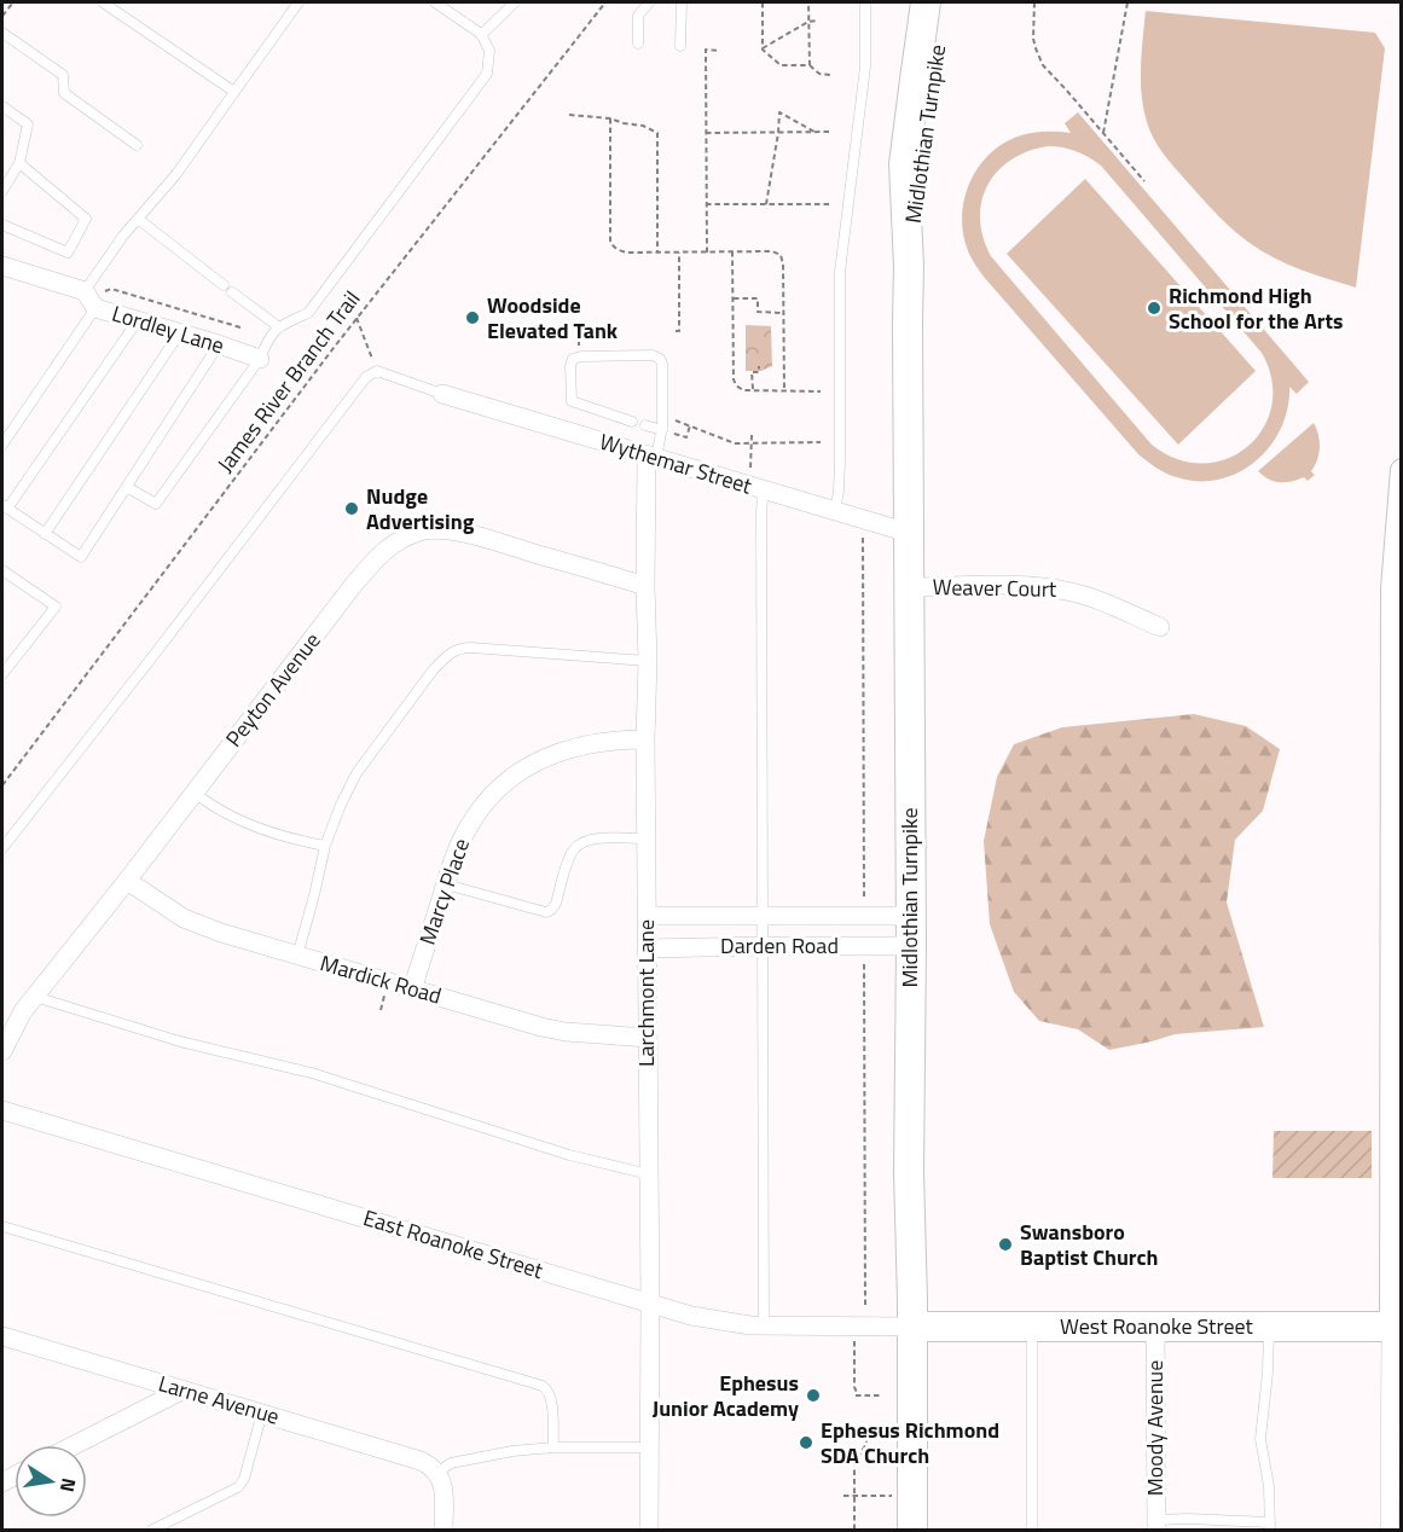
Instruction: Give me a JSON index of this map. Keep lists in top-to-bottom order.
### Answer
{
  "streets": {
    "main road": ["Midlothian Turnpike", "West Roanoke Street"],
    "street": [
      "Lordley Lane",
      "Wythemar Street",
      "Weaver Court",
      "Peyton Avenue",
      "Marcy Place",
      "Darden Road",
      "Mardick Road",
      "Larchmont Lane",
      "East Roanoke Street",
      "Larne Avenue",
      "Moody Avenue"
    ],
    "path": ["James River Branch Trail"]
  },
  "crossings": [
    ["Midlothian Turnpike", "Wythemar Street"],
    ["Midlothian Turnpike", "Weaver Court"],
    ["Midlothian Turnpike", "Darden Road"],
    ["Midlothian Turnpike", "East Roanoke Street"],
    ["Midlothian Turnpike", "West Roanoke Street"],
    ["Wythemar Street", "Larchmont Lane"],
    ["Peyton Avenue", "Mardick Road"],
    ["Peyton Avenue", "Larchmont Lane"],
    ["Marcy Place", "Mardick Road"],
    ["Marcy Place", "Larchmont Lane"],
    ["Darden Road", "Larchmont Lane"],
    ["Mardick Road", "Larchmont Lane"],
    ["Larchmont Lane", "East Roanoke Street"],
    ["East Roanoke Street", "West Roanoke Street"],
    ["West Roanoke Street", "Moody Avenue"]
  ],
  "places": [
    "Richmond High School for the Arts",
    "Woodside Elevated Tank",
    "Nudge Advertising",
    "Swansboro Baptist Church",
    "Ephesus Junior Academy",
    "Ephesus Richmond SDA Church"
  ],
  "north": "right"
}
